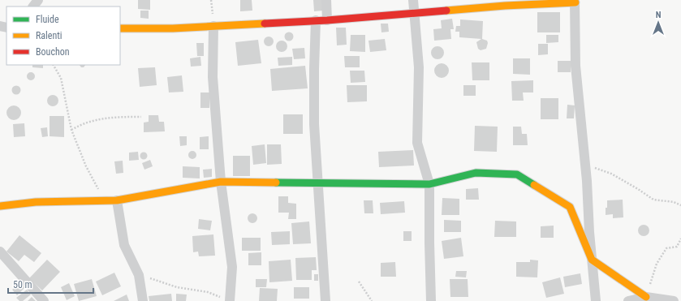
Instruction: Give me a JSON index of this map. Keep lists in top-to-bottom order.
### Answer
{
  "legend": ["Fluide", "Ralenti", "Bouchon"],
  "scale_bar": "50 m",
  "north": "top"
}
